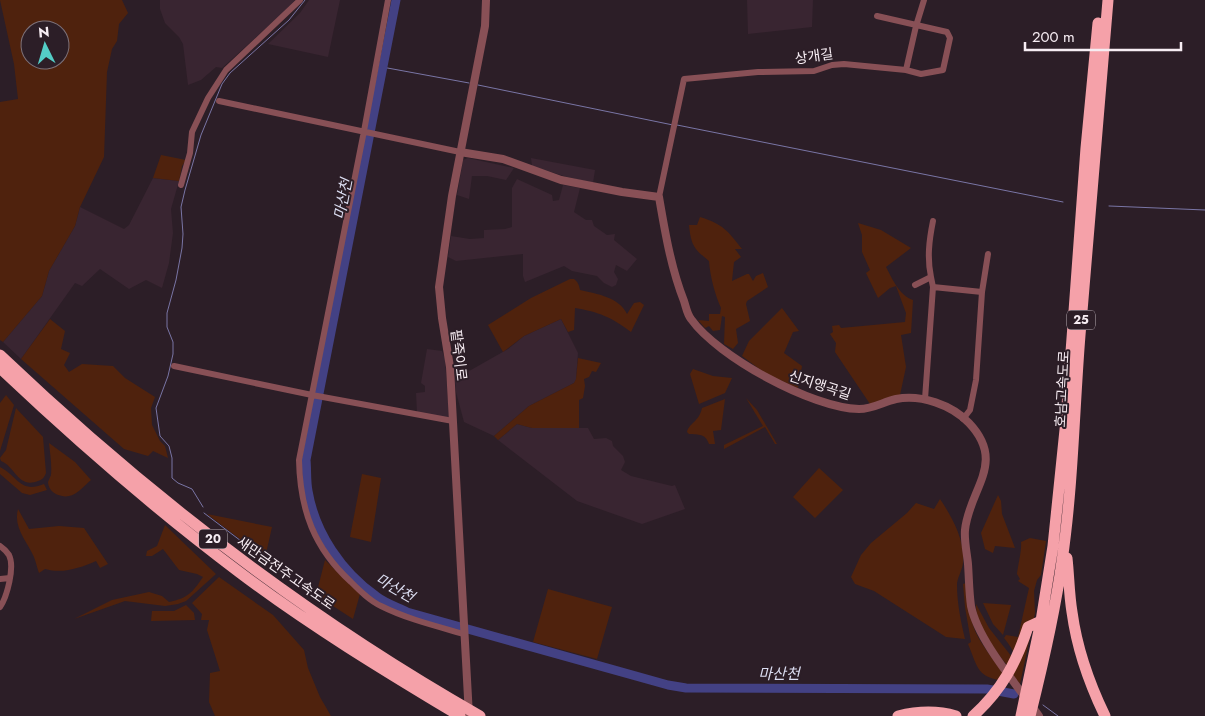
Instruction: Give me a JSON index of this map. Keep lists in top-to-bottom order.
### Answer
{
  "streets": {
    "highway": [
      "25",
      "호남고속도로",
      "20",
      "새만금전주고속도로"
    ],
    "street": ["상개길", "팥죽이로", "신지앵곡길"]
  },
  "crossings": [
    ["상개길", "신지앵곡길"]
  ],
  "water": ["마산천"],
  "scale_bar": "200 m",
  "north": "top"
}
